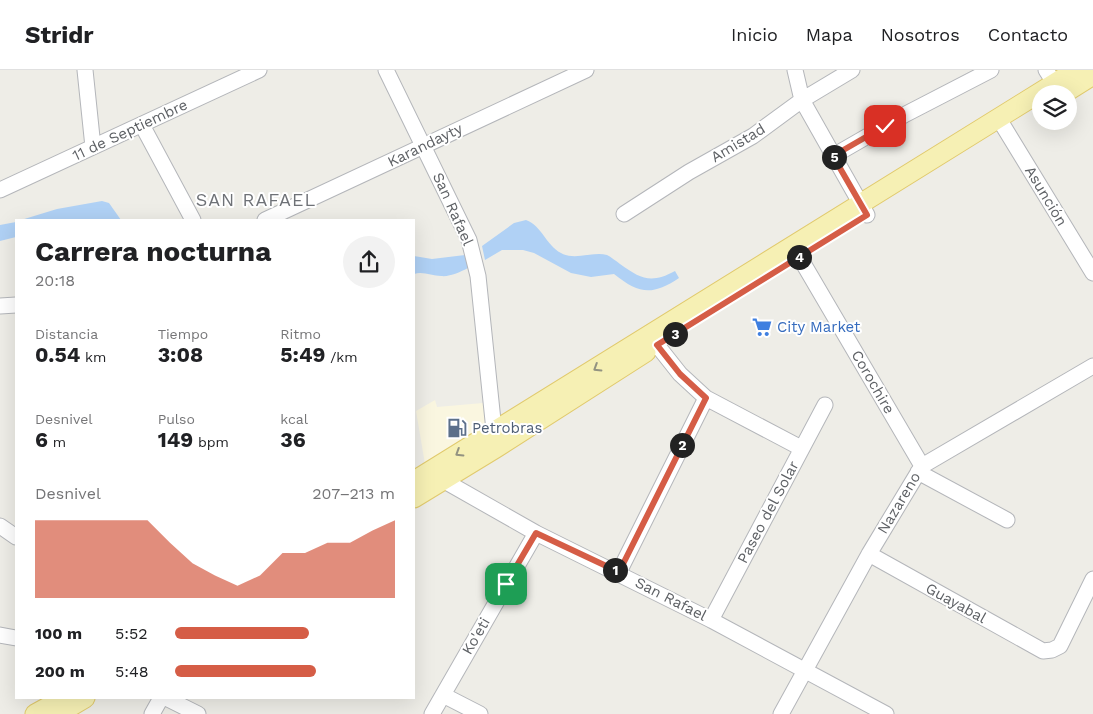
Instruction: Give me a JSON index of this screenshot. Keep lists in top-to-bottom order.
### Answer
{
  "streets": {
    "street": [
      "11 de Septiembre",
      "Amistad",
      "Karandayty",
      "Asunción",
      "San Rafael",
      "Corochire",
      "Nazareno",
      "Paseo del Solar",
      "Guayabal",
      "Ko'eti"
    ]
  },
  "crossings": [
    ["Karandayty", "San Rafael"],
    ["San Rafael", "Nazareno"],
    ["San Rafael", "Paseo del Solar"],
    ["San Rafael", "Ko'eti"],
    ["Corochire", "Nazareno"],
    ["Nazareno", "Guayabal"]
  ],
  "districts": ["SAN RAFAEL"],
  "places": {
    "supermarket": ["City Market"],
    "fuel station": ["Petrobras"]
  },
  "page": {
    "header": "Stridr",
    "nav": [
      "Inicio",
      "Mapa",
      "Nosotros",
      "Contacto"
    ],
    "pins": [
      "5",
      "4",
      "3",
      "2",
      "1"
    ],
    "heading": ["Carrera nocturna", "20:18"],
    "stats": [
      ["Distancia", "0.54 km"],
      ["Tiempo", "3:08"],
      ["Ritmo", "5:49 /km"],
      ["Desnivel", "6 m"],
      ["Pulso", "149 bpm"],
      ["kcal", "36"]
    ],
    "chart": ["Desnivel", "207–213 m"],
    "list": [
      {
        "name": "100 m",
        "note": "5:52"
      },
      {
        "name": "200 m",
        "note": "5:48"
      }
    ]
  }
}
